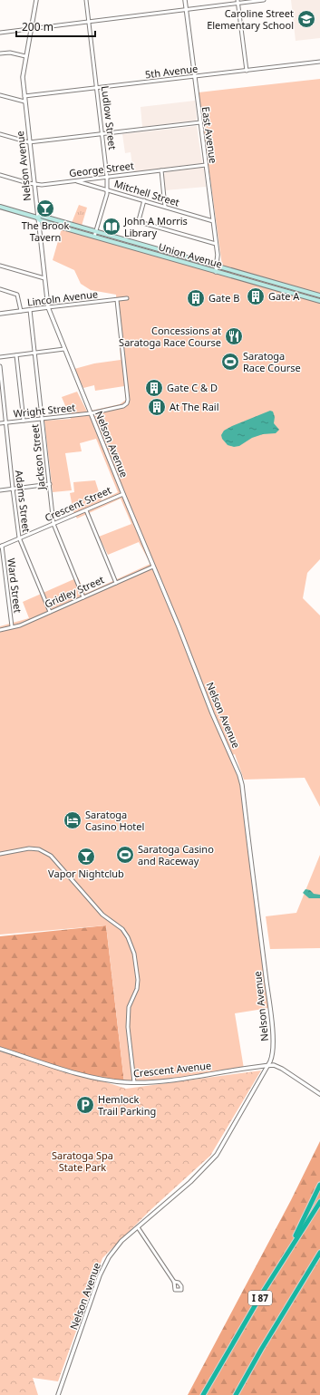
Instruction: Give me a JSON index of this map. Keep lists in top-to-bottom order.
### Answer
{
  "streets": {
    "highway": ["I 87"],
    "main road": ["Union Avenue"],
    "street": [
      "5th Avenue",
      "Ludlow Street",
      "East Avenue",
      "Nelson Avenue",
      "George Street",
      "Mitchell Street",
      "Lincoln Avenue",
      "Wright Street",
      "Jackson Street",
      "Adams Street",
      "Crescent Street",
      "Ward Street",
      "Gridley Street",
      "Crescent Avenue"
    ]
  },
  "crossings": [
    ["5th Avenue", "Ludlow Street"],
    ["5th Avenue", "East Avenue"],
    ["5th Avenue", "Nelson Avenue"],
    ["Ludlow Street", "George Street"],
    ["Ludlow Street", "Mitchell Street"],
    ["Ludlow Street", "Union Avenue"],
    ["East Avenue", "George Street"],
    ["East Avenue", "Mitchell Street"],
    ["East Avenue", "Union Avenue"],
    ["Nelson Avenue", "George Street"],
    ["Nelson Avenue", "Union Avenue"],
    ["Nelson Avenue", "Lincoln Avenue"],
    ["Nelson Avenue", "Wright Street"],
    ["Nelson Avenue", "Crescent Street"],
    ["Nelson Avenue", "Gridley Street"],
    ["Nelson Avenue", "Crescent Avenue"],
    ["George Street", "Mitchell Street"],
    ["Lincoln Avenue", "Wright Street"],
    ["Lincoln Avenue", "Jackson Street"],
    ["Wright Street", "Jackson Street"],
    ["Wright Street", "Adams Street"],
    ["Jackson Street", "Crescent Street"],
    ["Jackson Street", "Gridley Street"],
    ["Adams Street", "Crescent Street"],
    ["Adams Street", "Gridley Street"],
    ["Crescent Street", "Ward Street"],
    ["Ward Street", "Gridley Street"]
  ],
  "parks": ["Saratoga Spa State Park"],
  "places": {
    "school or university": ["Caroline Street Elementary School"],
    "bar": ["The Brook Tavern", "Vapor Nightclub"],
    "library": ["John A Morris Library"],
    "building": [
      "Gate A",
      "Gate B",
      "Gate C & D",
      "At The Rail"
    ],
    "restaurant": ["Concessions at Saratoga Race Course"],
    "sports": ["Saratoga Race Course", "Saratoga Casino and Raceway"],
    "hotel": ["Saratoga Casino Hotel"],
    "parking": ["Hemlock Trail Parking"]
  },
  "scale_bar": "200 m"
}
